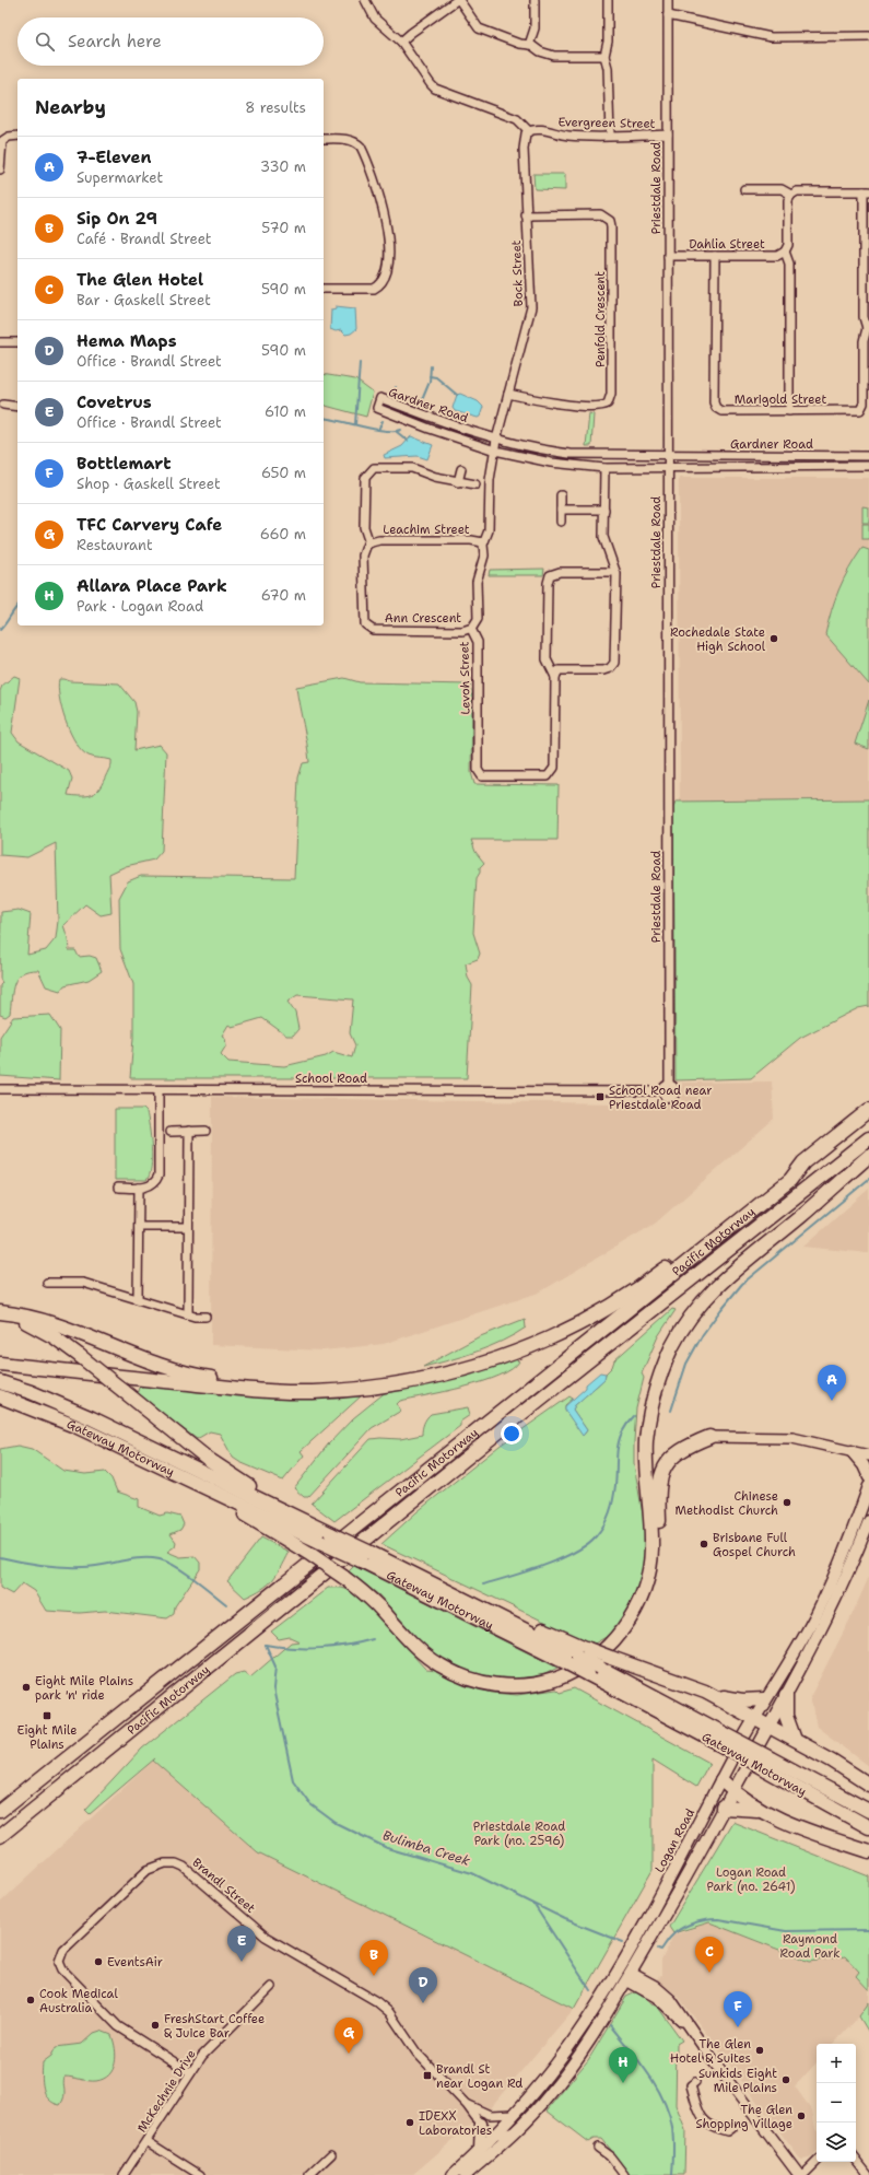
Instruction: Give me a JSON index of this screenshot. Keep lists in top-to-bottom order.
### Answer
{
  "streets": {
    "highway": ["Pacific Motorway", "Gateway Motorway"],
    "main road": ["Logan Road"],
    "street": [
      "Evergreen Street",
      "Priestdale Road",
      "Dahlia Street",
      "Bock Street",
      "Penfold Crescent",
      "Marigold Street",
      "Gardner Road",
      "Leachim Street",
      "Ann Crescent",
      "Levoh Street",
      "School Road",
      "Brandl Street",
      "McKechnie Drive"
    ]
  },
  "crossings": [
    ["Evergreen Street", "Priestdale Road"],
    ["Evergreen Street", "Bock Street"],
    ["Priestdale Road", "Dahlia Street"],
    ["Priestdale Road", "Gardner Road"],
    ["Priestdale Road", "School Road"],
    ["Dahlia Street", "Marigold Street"],
    ["Bock Street", "Penfold Crescent"],
    ["Bock Street", "Gardner Road"],
    ["Bock Street", "Levoh Street"],
    ["Gardner Road", "Levoh Street"],
    ["Leachim Street", "Ann Crescent"],
    ["Leachim Street", "Levoh Street"],
    ["Ann Crescent", "Levoh Street"],
    ["Logan Road", "Brandl Street"],
    ["Brandl Street", "McKechnie Drive"]
  ],
  "water": ["Bulimba Creek"],
  "parks": ["Priestdale Road Park (no. 2596)", "Logan Road Park (no. 2641)", "Raymond Road Park"],
  "places": {
    "other": [
      "Rochedale State High School",
      "Chinese Methodist Church",
      "Brisbane Full Gospel Church",
      "Eight Mile Plains park 'n' ride",
      "EventsAir",
      "Cook Medical Australia",
      "FreshStart Coffee & Juice Bar",
      "The Glen Hotel & Suites",
      "Sunkids Eight Mile Plains",
      "The Glen Shopping Village",
      "IDEXX Laboratories"
    ],
    "transit": ["School Road near Priestdale Road", "Eight Mile Plains", "Brandl St near Logan Rd"]
  },
  "page": {
    "search": "Search here",
    "heading": ["Nearby", "8 results"],
    "list": [
      {
        "mark": "A",
        "name": "7-Eleven",
        "note": "Supermarket",
        "value": "330 m"
      },
      {
        "mark": "B",
        "name": "Sip On 29",
        "note": "Café · Brandl Street",
        "value": "570 m"
      },
      {
        "mark": "C",
        "name": "The Glen Hotel",
        "note": "Bar · Gaskell Street",
        "value": "590 m"
      },
      {
        "mark": "D",
        "name": "Hema Maps",
        "note": "Office · Brandl Street",
        "value": "590 m"
      },
      {
        "mark": "E",
        "name": "Covetrus",
        "note": "Office · Brandl Street",
        "value": "610 m"
      },
      {
        "mark": "F",
        "name": "Bottlemart",
        "note": "Shop · Gaskell Street",
        "value": "650 m"
      },
      {
        "mark": "G",
        "name": "TFC Carvery Cafe",
        "note": "Restaurant",
        "value": "660 m"
      },
      {
        "mark": "H",
        "name": "Allara Place Park",
        "note": "Park · Logan Road",
        "value": "670 m"
      }
    ],
    "pins": [
      "A",
      "E",
      "C",
      "B",
      "D",
      "F",
      "G",
      "H"
    ],
    "map_buttons": ["+", "−"]
  }
}
